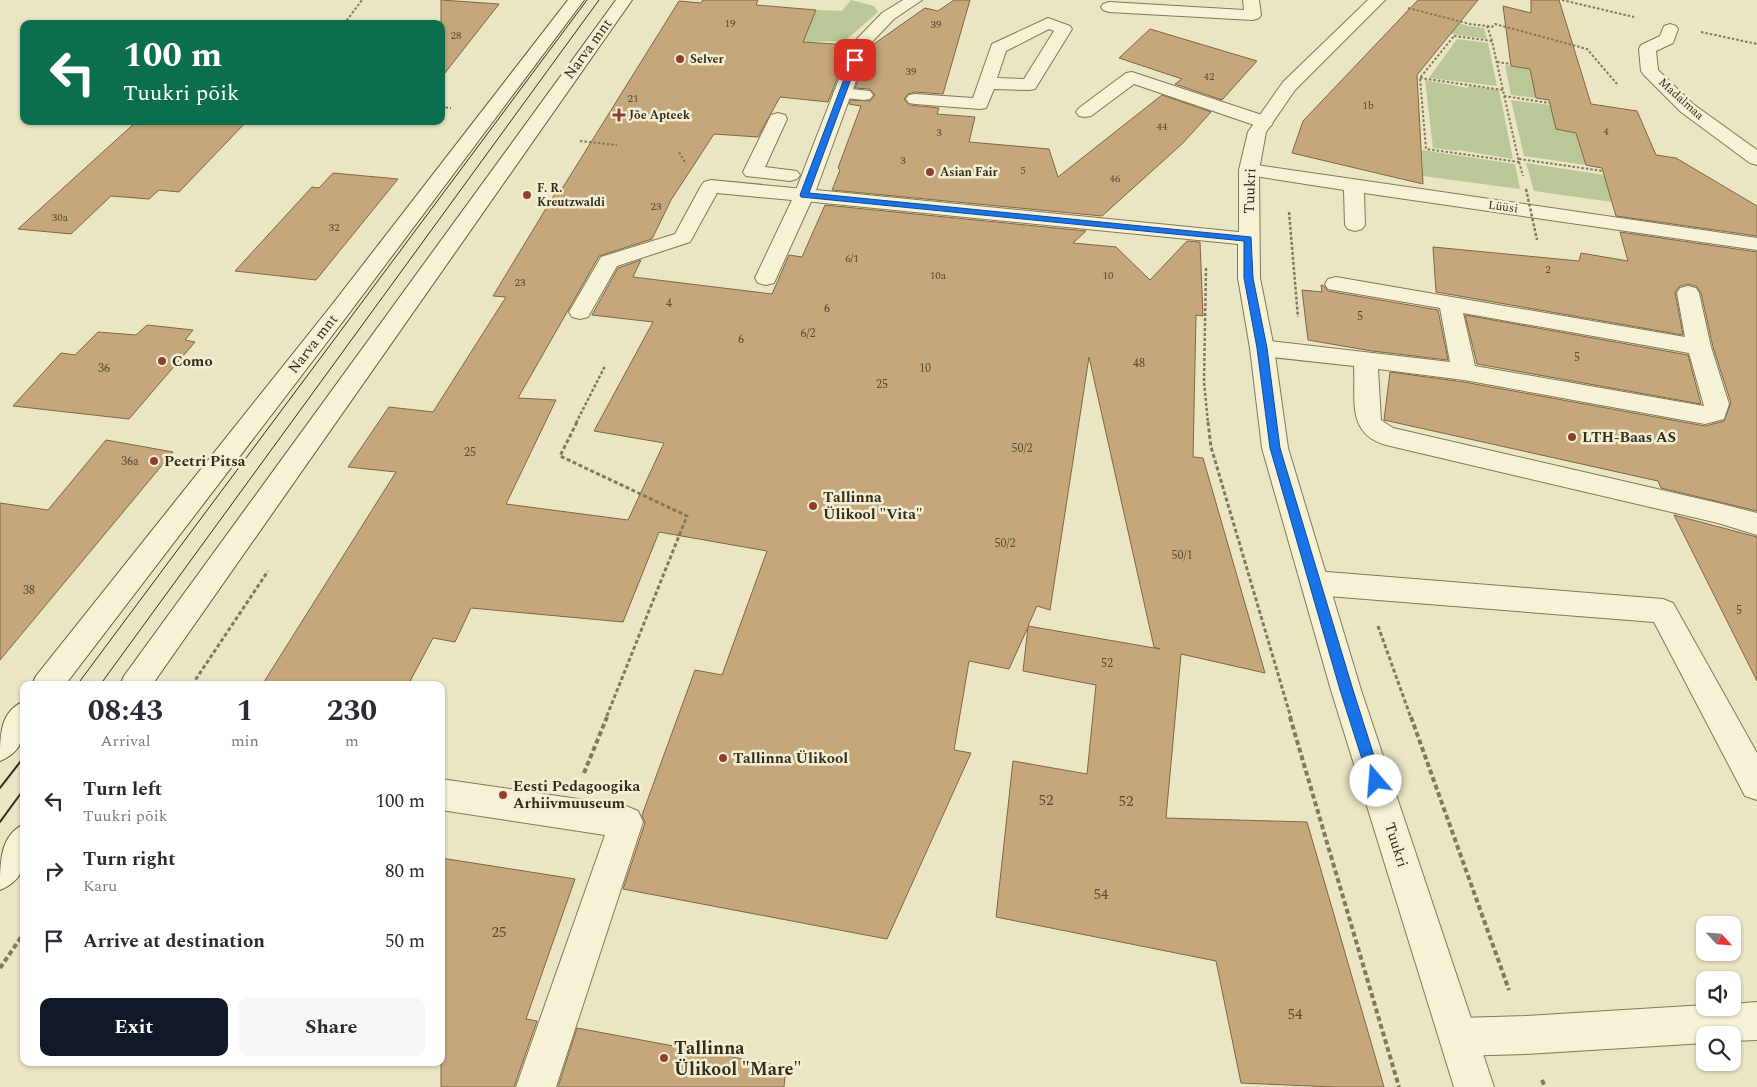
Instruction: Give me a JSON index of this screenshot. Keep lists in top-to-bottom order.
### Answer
{
  "streets": {
    "street": [
      "Narva mnt",
      "Madalmaa",
      "Tuukri",
      "Lüüsi"
    ]
  },
  "crossings": [
    ["Tuukri", "Lüüsi"]
  ],
  "places": {
    "other": [
      "Selver",
      "Asian Fair",
      "F. R. Kreutzwaldi",
      "Como",
      "LTH-Baas AS",
      "Peetri Pitsa",
      "Tallinna Ülikool \"Vita\"",
      "Tallinna Ülikool",
      "Eesti Pedagoogika Arhiivmuuseum",
      "Tallinna Ülikool \"Mare\""
    ],
    "health": ["Jõe Apteek"]
  },
  "house_numbers": [
    "19",
    "39",
    "28",
    "39",
    "42",
    "21",
    "1b",
    "44",
    "4",
    "3",
    "3",
    "5",
    "46",
    "23",
    "30a",
    "32",
    "6/1",
    "2",
    "10a",
    "10",
    "23",
    "4",
    "6",
    "5",
    "6/2",
    "6",
    "5",
    "48",
    "36",
    "10",
    "25",
    "50/2",
    "25",
    "36a",
    "50/2",
    "50/1",
    "38",
    "5",
    "52",
    "52",
    "52",
    "54",
    "25",
    "54"
  ],
  "north": "bottom right",
  "page": {
    "turn": ["100 m", "Tuukri põik"],
    "eta": [
      "08:43",
      "Arrival",
      "1",
      "min",
      "230",
      "m"
    ],
    "list": [
      {
        "name": "Turn left",
        "note": "Tuukri põik",
        "value": "100 m"
      },
      {
        "name": "Turn right",
        "note": "Karu",
        "value": "80 m"
      },
      {
        "name": "Arrive at destination",
        "value": "50 m"
      }
    ],
    "buttons": ["Exit", "Share"]
  }
}
